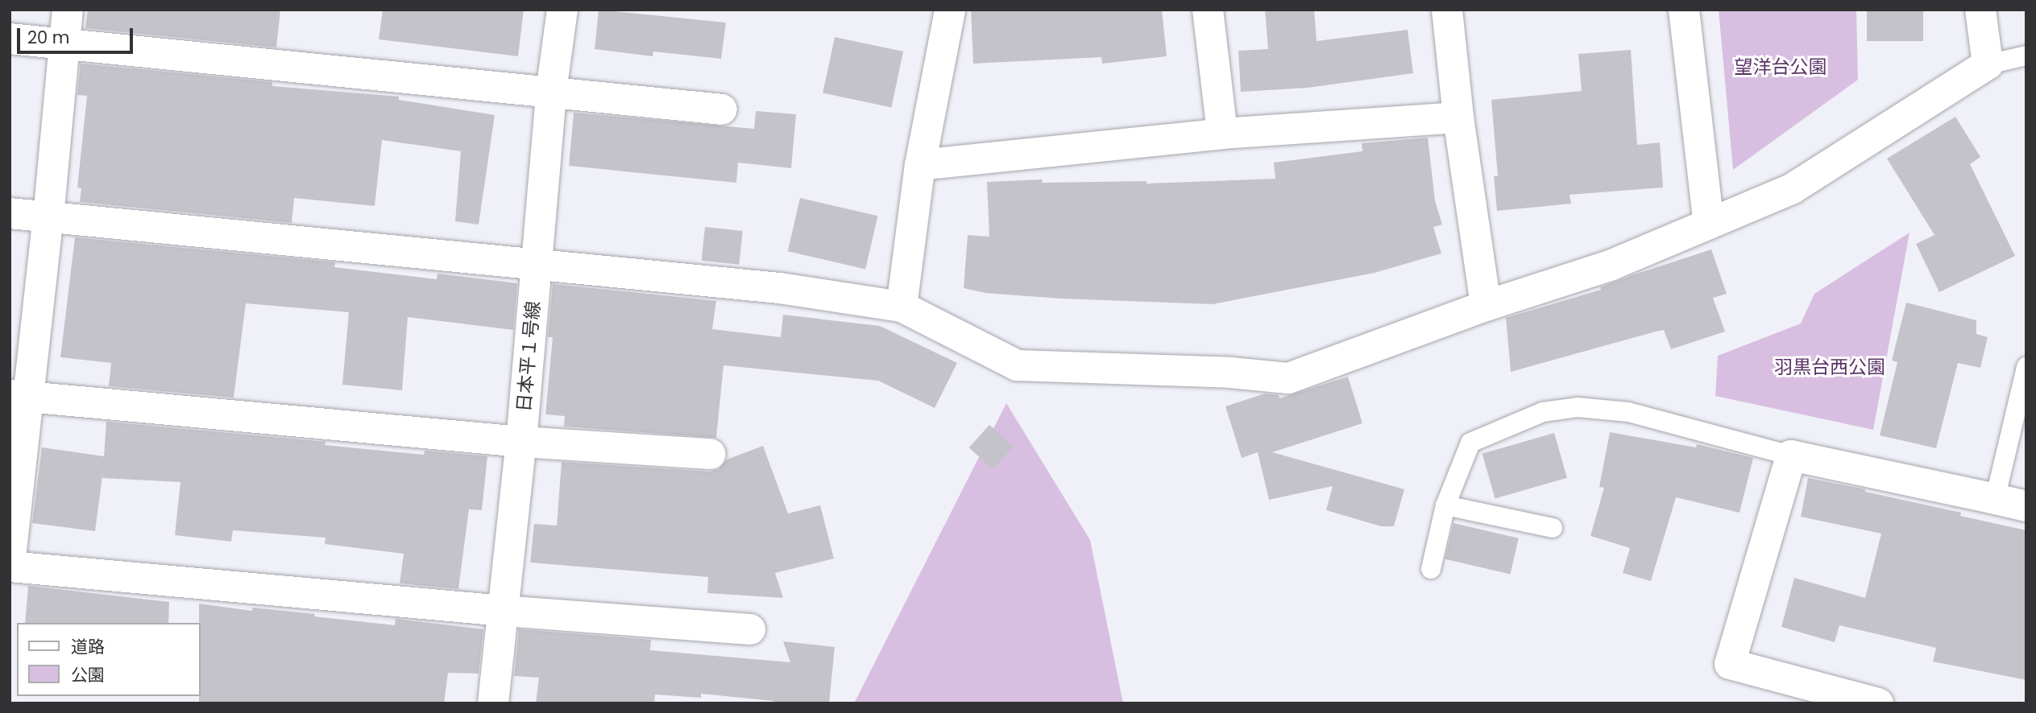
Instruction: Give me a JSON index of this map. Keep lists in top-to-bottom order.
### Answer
{
  "streets": {
    "street": ["日本平１号線"]
  },
  "parks": ["望洋台公園", "羽黒台西公園"],
  "legend": ["道路", "公園"],
  "scale_bar": "20 m"
}
